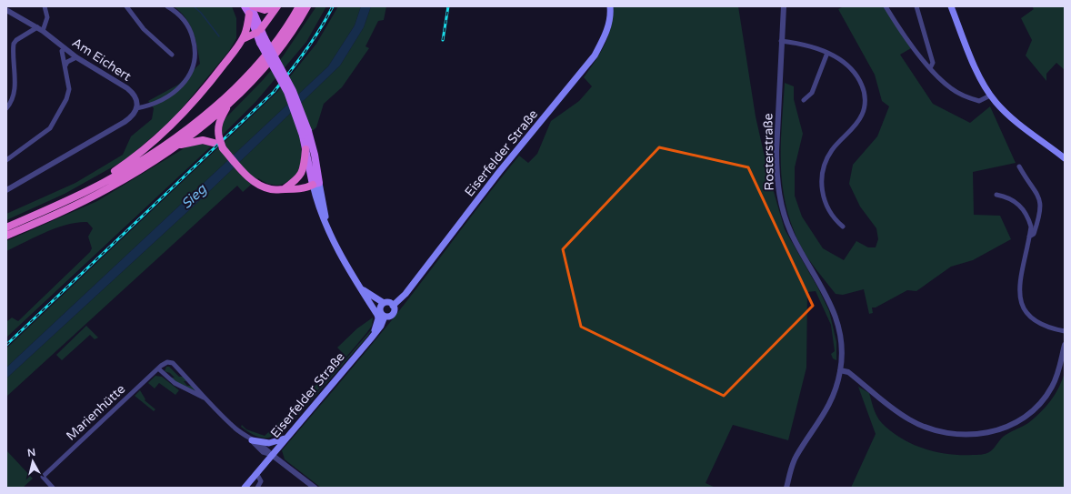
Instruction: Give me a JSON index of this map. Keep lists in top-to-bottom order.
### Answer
{
  "streets": {
    "main road": ["Eiserfelder Straße"],
    "street": ["Am Eichert", "Rosterstraße", "Marienhütte"]
  },
  "crossings": [
    ["Eiserfelder Straße", "Marienhütte"]
  ],
  "water": ["Sieg"],
  "north": "top"
}
